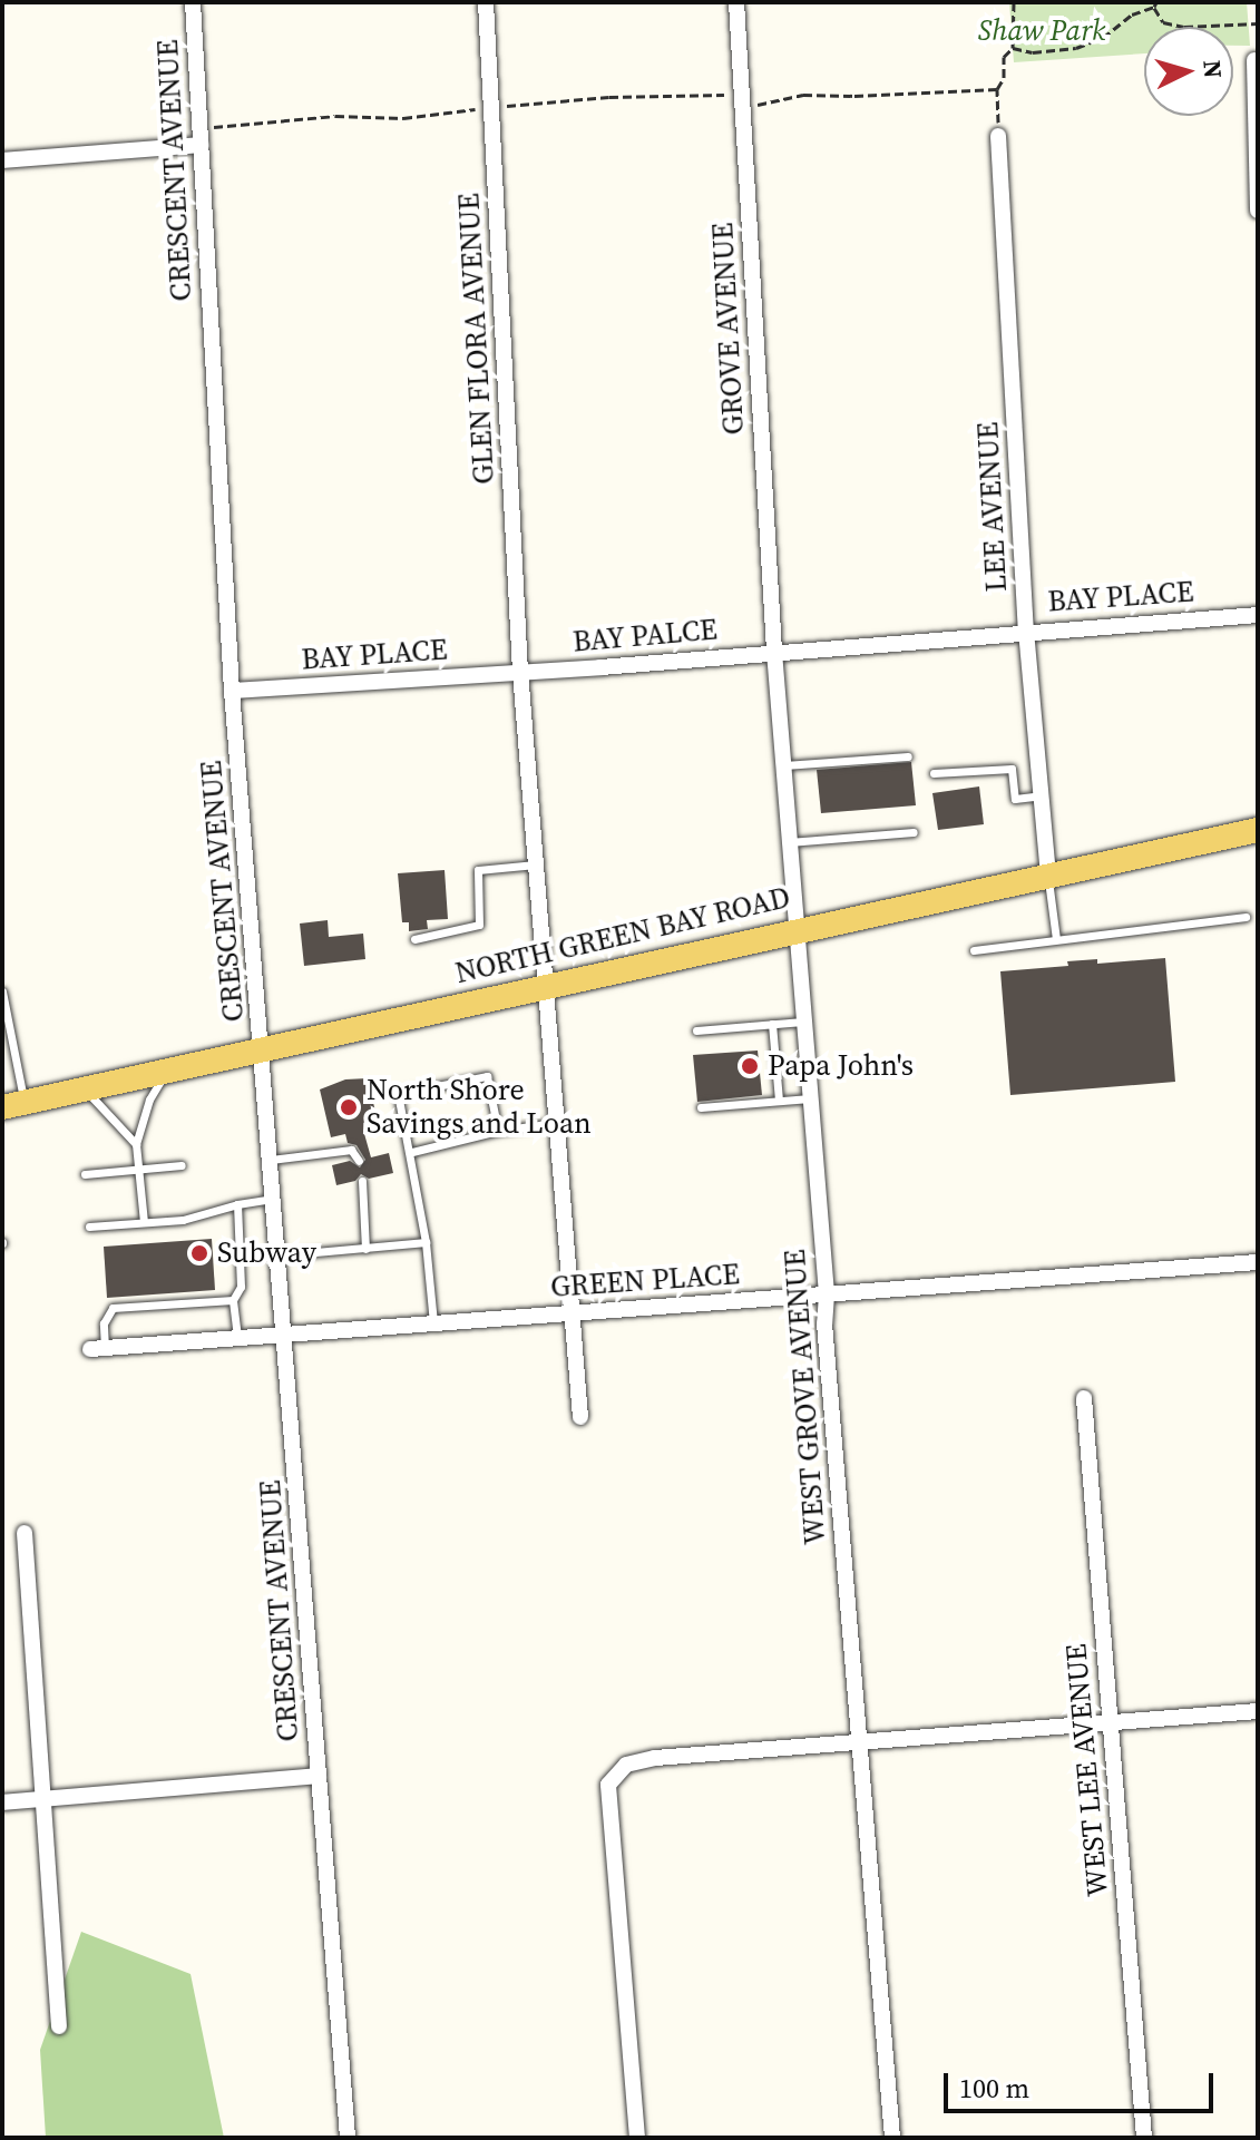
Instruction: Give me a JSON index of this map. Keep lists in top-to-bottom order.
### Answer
{
  "streets": {
    "main road": ["NORTH GREEN BAY ROAD"],
    "street": [
      "CRESCENT AVENUE",
      "GROVE AVENUE",
      "GLEN FLORA AVENUE",
      "LEE AVENUE",
      "BAY PLACE",
      "BAY PALCE",
      "GREEN PLACE",
      "WEST GROVE AVENUE",
      "WEST LEE AVENUE"
    ]
  },
  "crossings": [
    ["CRESCENT AVENUE", "BAY PLACE"],
    ["CRESCENT AVENUE", "NORTH GREEN BAY ROAD"],
    ["CRESCENT AVENUE", "GREEN PLACE"],
    ["GROVE AVENUE", "BAY PLACE"],
    ["GROVE AVENUE", "BAY PALCE"],
    ["GROVE AVENUE", "WEST GROVE AVENUE"],
    ["GLEN FLORA AVENUE", "BAY PLACE"],
    ["GLEN FLORA AVENUE", "BAY PALCE"],
    ["GLEN FLORA AVENUE", "NORTH GREEN BAY ROAD"],
    ["GLEN FLORA AVENUE", "GREEN PLACE"],
    ["LEE AVENUE", "BAY PLACE"],
    ["LEE AVENUE", "NORTH GREEN BAY ROAD"],
    ["BAY PLACE", "BAY PALCE"],
    ["BAY PLACE", "WEST GROVE AVENUE"],
    ["BAY PALCE", "WEST GROVE AVENUE"],
    ["NORTH GREEN BAY ROAD", "WEST GROVE AVENUE"],
    ["GREEN PLACE", "WEST GROVE AVENUE"]
  ],
  "parks": ["Shaw Park"],
  "places": ["Papa John's", "North Shore Savings and Loan", "Subway"],
  "scale_bar": "100 m",
  "north": "right"
}
